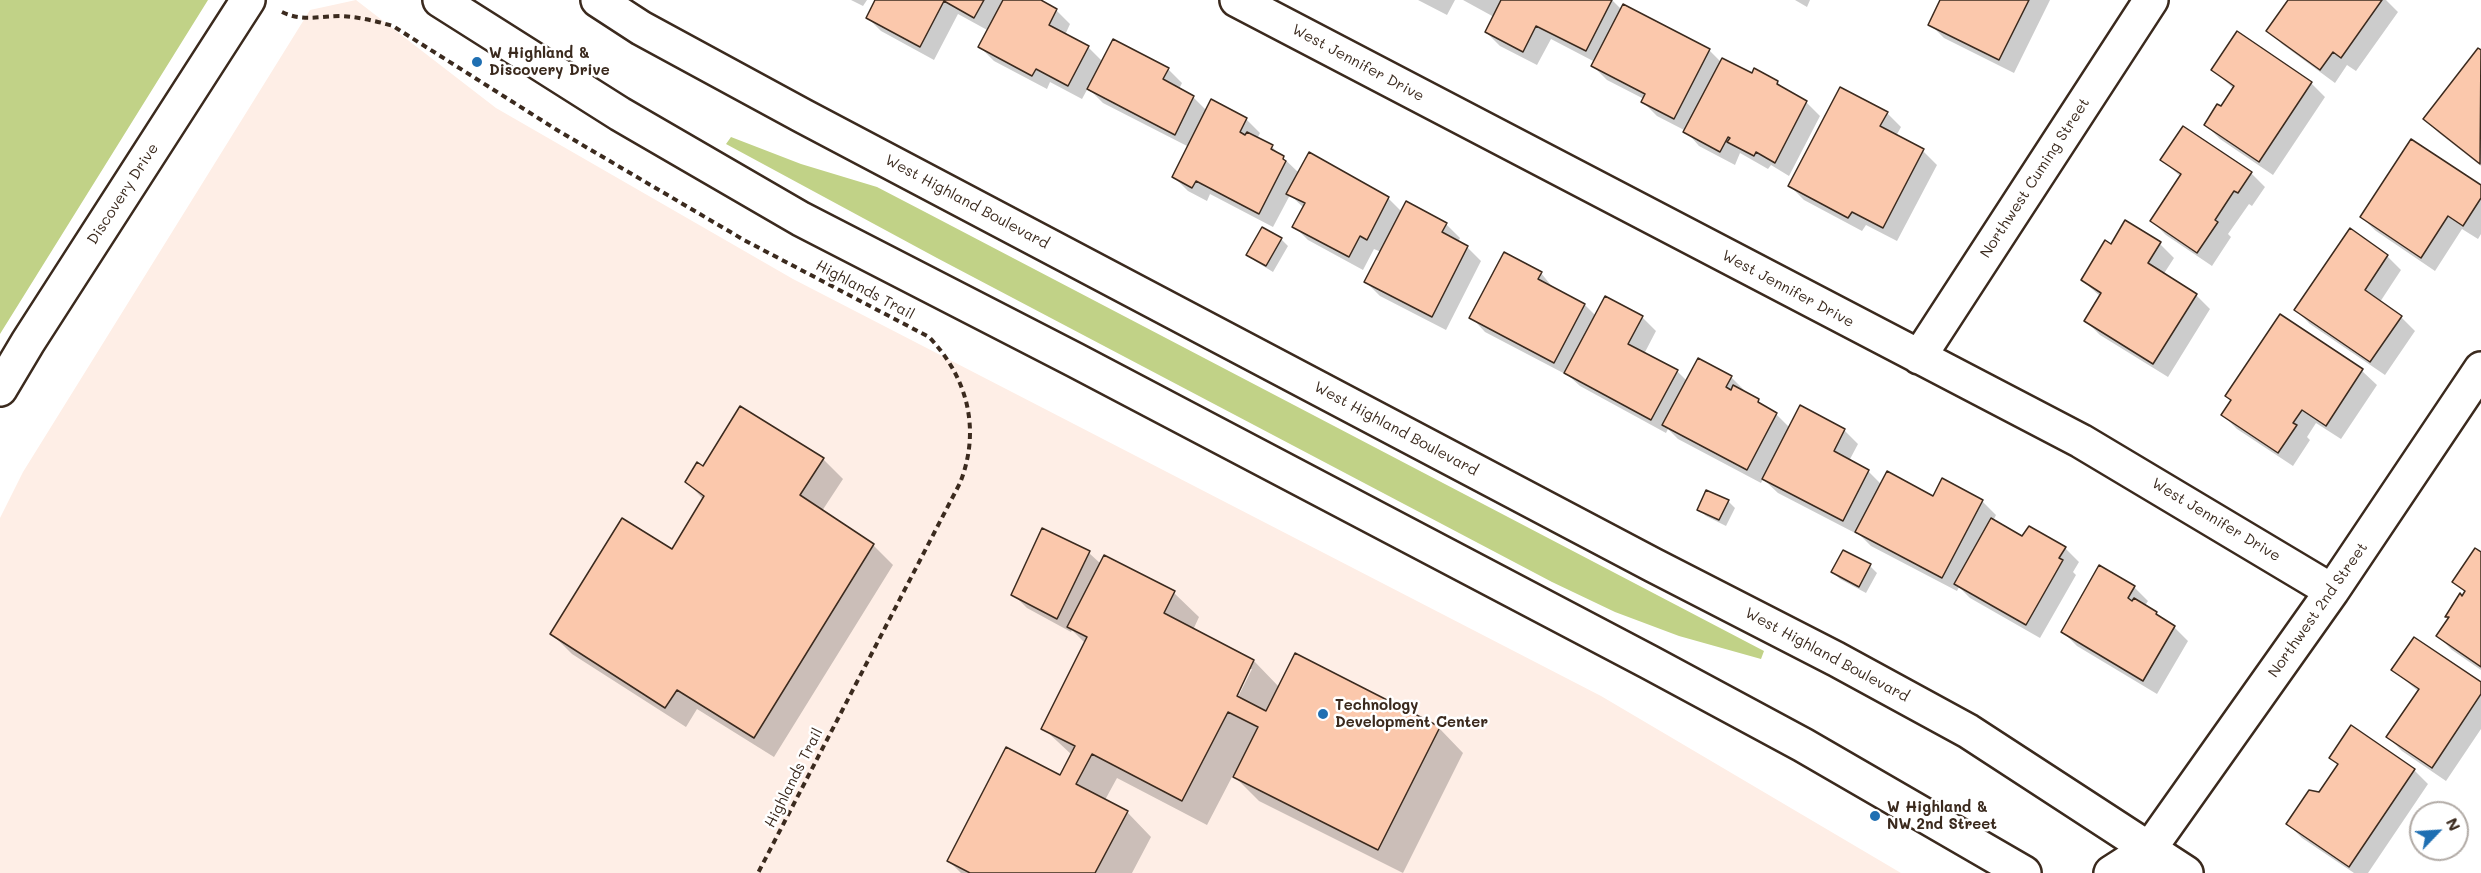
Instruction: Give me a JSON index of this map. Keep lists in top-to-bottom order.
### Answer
{
  "streets": {
    "main road": [
      "West Jennifer Drive",
      "Northwest Cuming Street",
      "Discovery Drive",
      "West Highland Boulevard",
      "Northwest 2nd Street"
    ],
    "path": ["Highlands Trail"]
  },
  "crossings": [
    ["West Jennifer Drive", "Northwest Cuming Street"],
    ["West Jennifer Drive", "Northwest 2nd Street"],
    ["Discovery Drive", "Highlands Trail"],
    ["West Highland Boulevard", "Northwest 2nd Street"]
  ],
  "places": ["W Highland & Discovery Drive", "Technology Development Center", "W Highland & NW 2nd Street"],
  "north": "top right"
}
